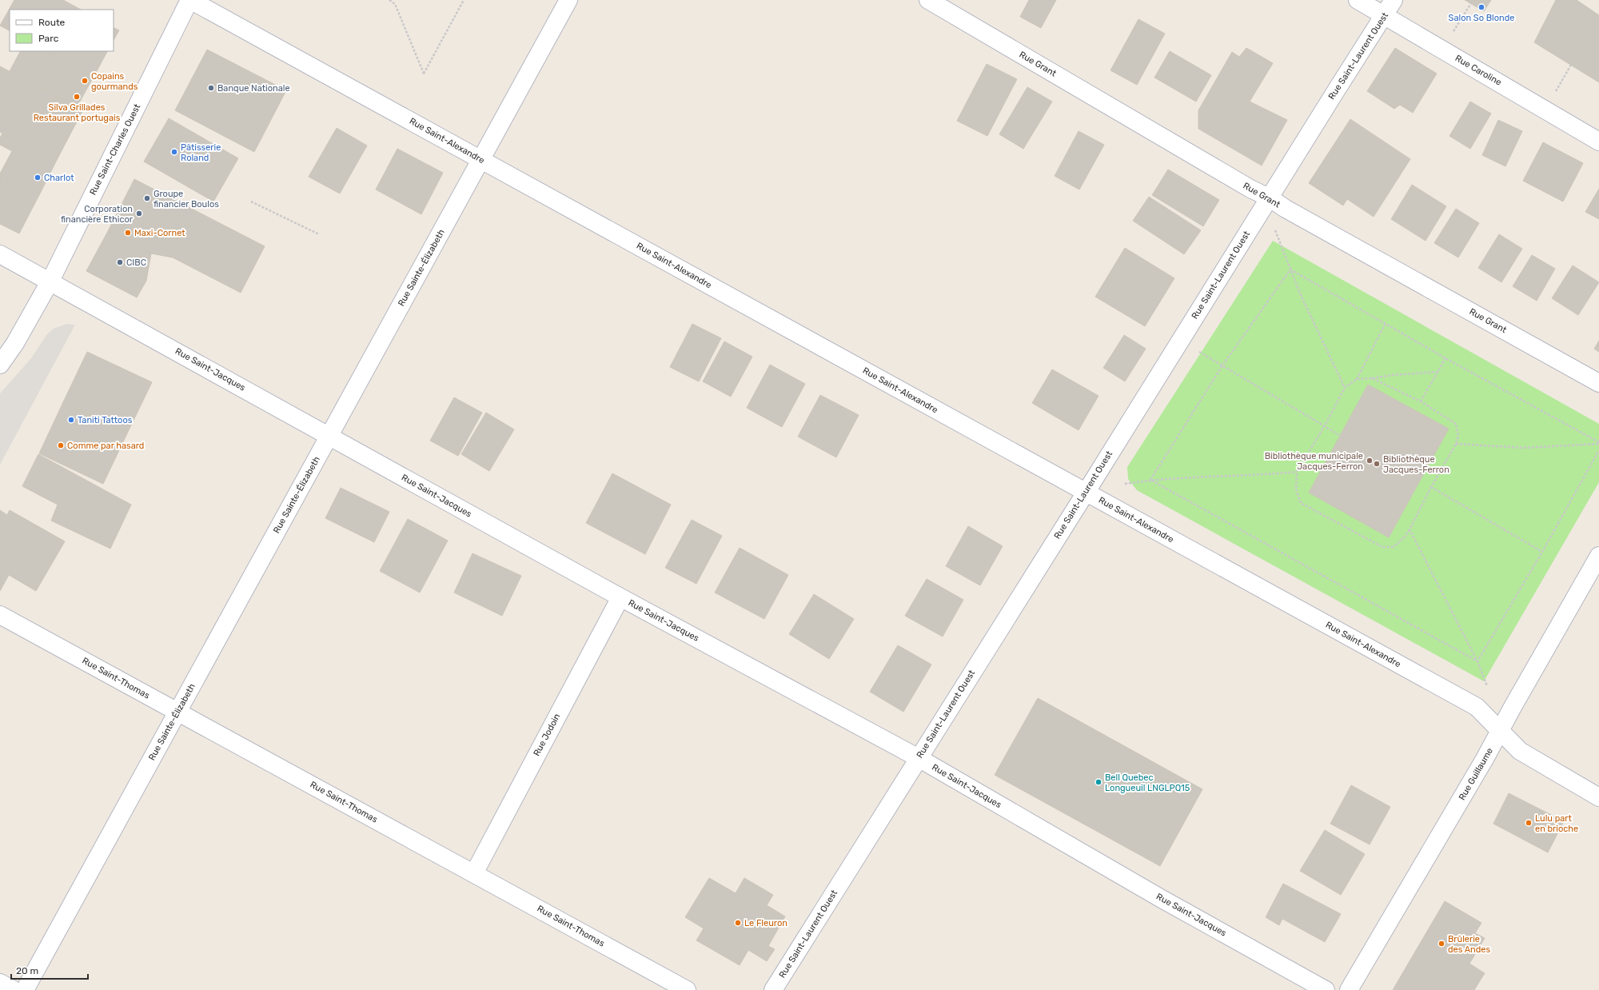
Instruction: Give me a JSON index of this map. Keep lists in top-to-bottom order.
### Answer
{
  "streets": {
    "street": [
      "Rue Saint-Laurent Ouest",
      "Rue Grant",
      "Rue Caroline",
      "Rue Saint-Alexandre",
      "Rue Saint-Charles Ouest",
      "Rue Sainte-Élizabeth",
      "Rue Saint-Jacques",
      "Rue Saint-Thomas",
      "Rue Jodoin",
      "Rue Guillaume"
    ]
  },
  "crossings": [
    ["Rue Saint-Laurent Ouest", "Rue Grant"],
    ["Rue Saint-Laurent Ouest", "Rue Caroline"],
    ["Rue Saint-Laurent Ouest", "Rue Saint-Alexandre"],
    ["Rue Saint-Laurent Ouest", "Rue Saint-Jacques"],
    ["Rue Saint-Alexandre", "Rue Saint-Charles Ouest"],
    ["Rue Saint-Alexandre", "Rue Sainte-Élizabeth"],
    ["Rue Saint-Alexandre", "Rue Guillaume"],
    ["Rue Saint-Charles Ouest", "Rue Saint-Jacques"],
    ["Rue Sainte-Élizabeth", "Rue Saint-Jacques"],
    ["Rue Sainte-Élizabeth", "Rue Saint-Thomas"],
    ["Rue Saint-Jacques", "Rue Jodoin"],
    ["Rue Saint-Thomas", "Rue Jodoin"]
  ],
  "places": [
    "Salon So Blonde",
    "Copains gourmands",
    "Banque Nationale",
    "Silva Grillades Restaurant portugais",
    "Pâtisserie Roland",
    "Charlot",
    "Groupe financier Boulos",
    "Corporation financière Ethicor",
    "Maxi-Cornet",
    "CIBC",
    "Taniti Tattoos",
    "Comme par hasard",
    "Bibliothèque municipale Jacques-Ferron",
    "Bibliothèque Jacques-Ferron",
    "Bell Quebec Longueuil LNGLPQ15",
    "Lulu part en brioche",
    "Le Fleuron",
    "Brûlerie des Andes"
  ],
  "legend": ["Route", "Parc"],
  "scale_bar": "20 m"
}
